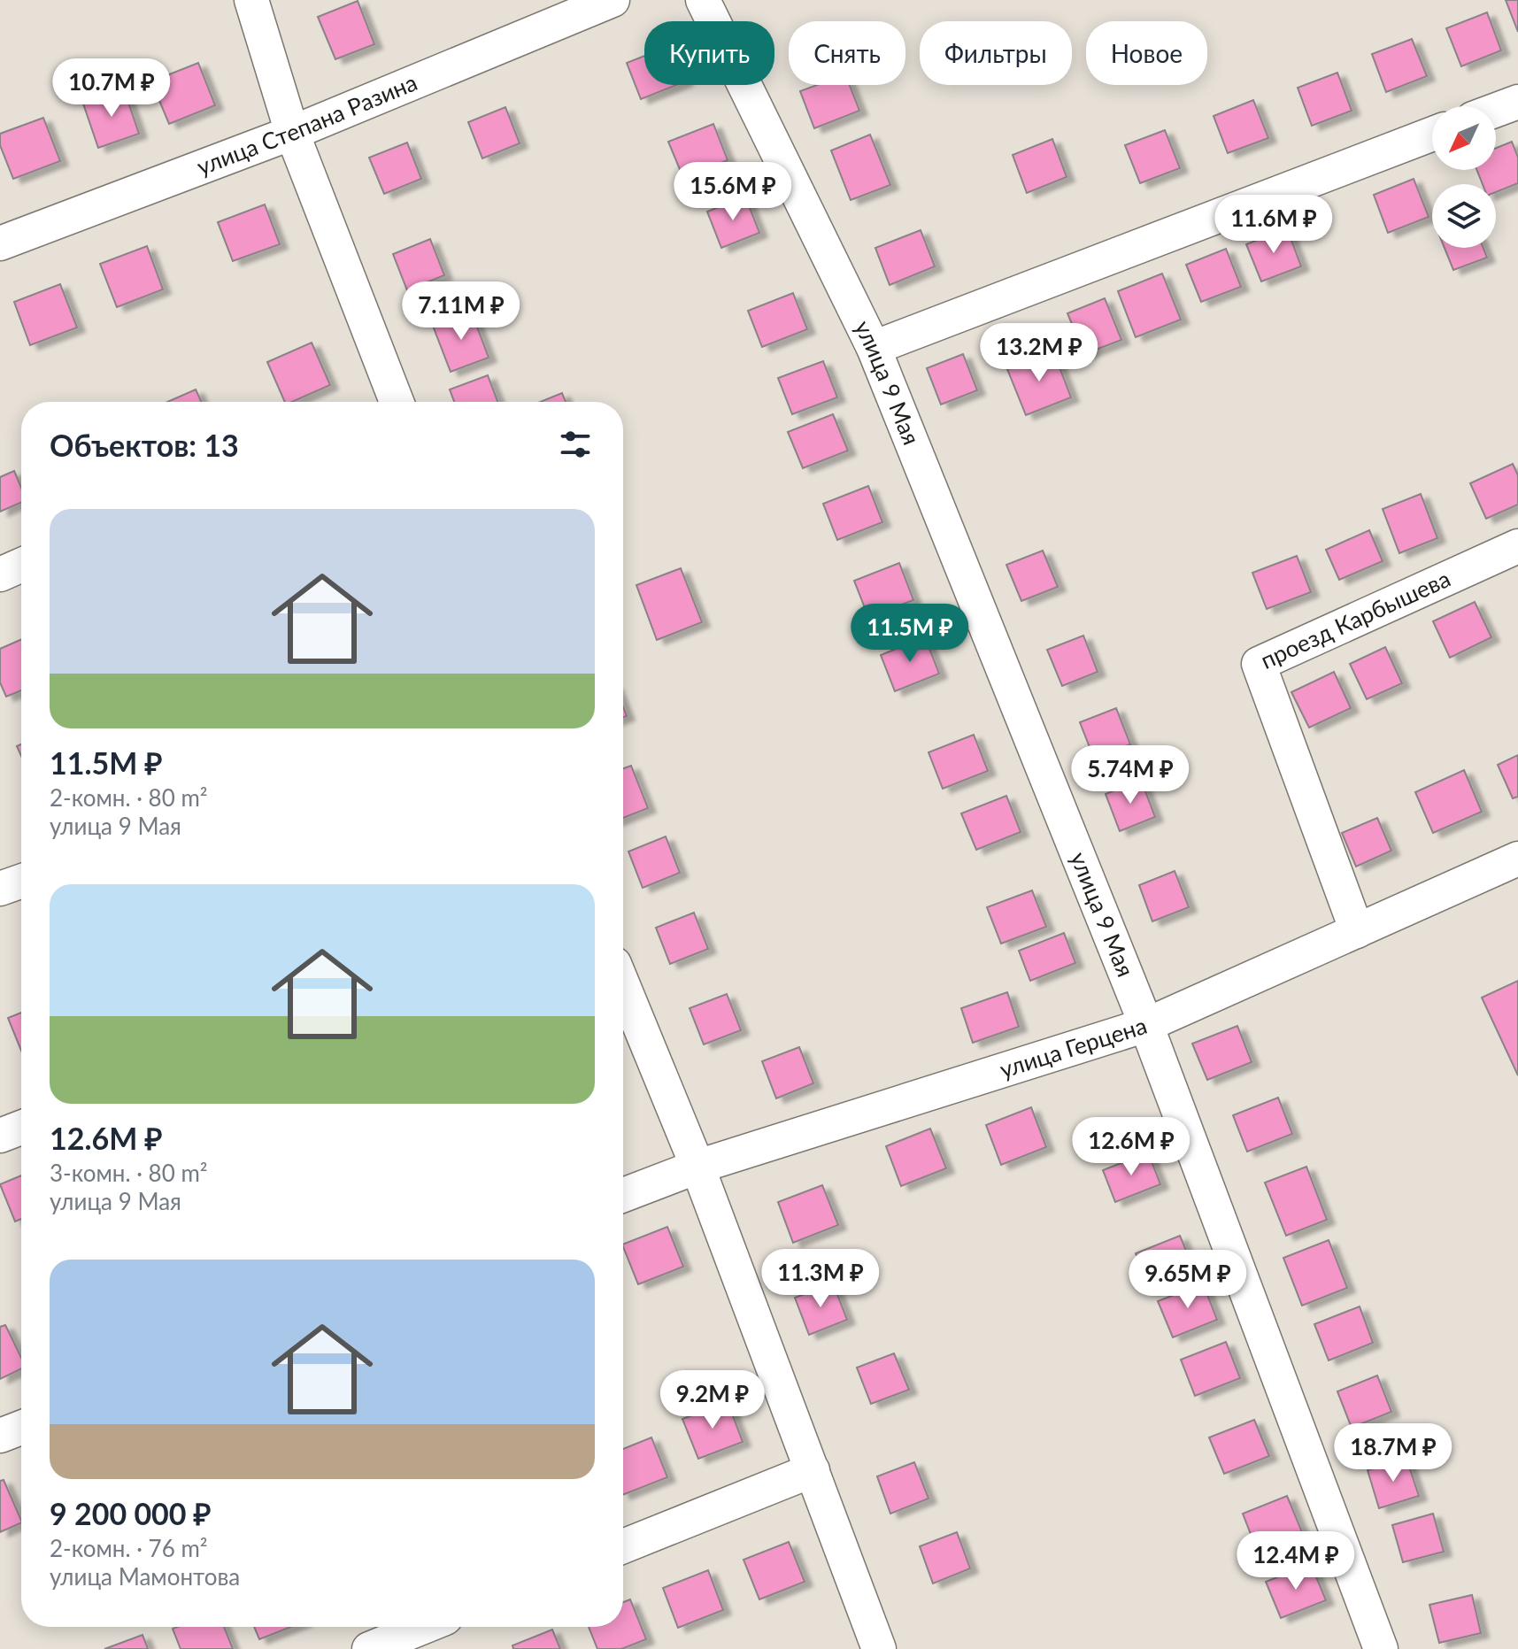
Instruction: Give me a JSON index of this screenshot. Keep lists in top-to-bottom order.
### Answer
{
  "streets": {
    "street": [
      "улица Степана Разина",
      "улица 9 Мая",
      "проезд Карбышева",
      "улица Герцена"
    ]
  },
  "crossings": [
    ["улица 9 Мая", "улица Герцена"],
    ["проезд Карбышева", "улица Герцена"]
  ],
  "north": "bottom left",
  "page": {
    "chip": [
      "Купить",
      "Снять",
      "Фильтры",
      "Новое"
    ],
    "price": [
      "10.7M ₽",
      "15.6M ₽",
      "11.6M ₽",
      "7.11M ₽",
      "13.2M ₽",
      "11.5M ₽",
      "5.74M ₽",
      "12.6M ₽",
      "11.3M ₽",
      "9.65M ₽",
      "9.2M ₽",
      "18.7M ₽",
      "12.4M ₽"
    ],
    "heading": "Объектов: 13",
    "list": [
      {
        "name": "11.5M ₽",
        "note": "2-комн. · 80 m² · улица 9 Мая"
      },
      {
        "name": "12.6M ₽",
        "note": "3-комн. · 80 m² · улица 9 Мая"
      },
      {
        "name": "9 200 000 ₽",
        "note": "2-комн. · 76 m² · улица Мамонтова"
      }
    ]
  }
}
